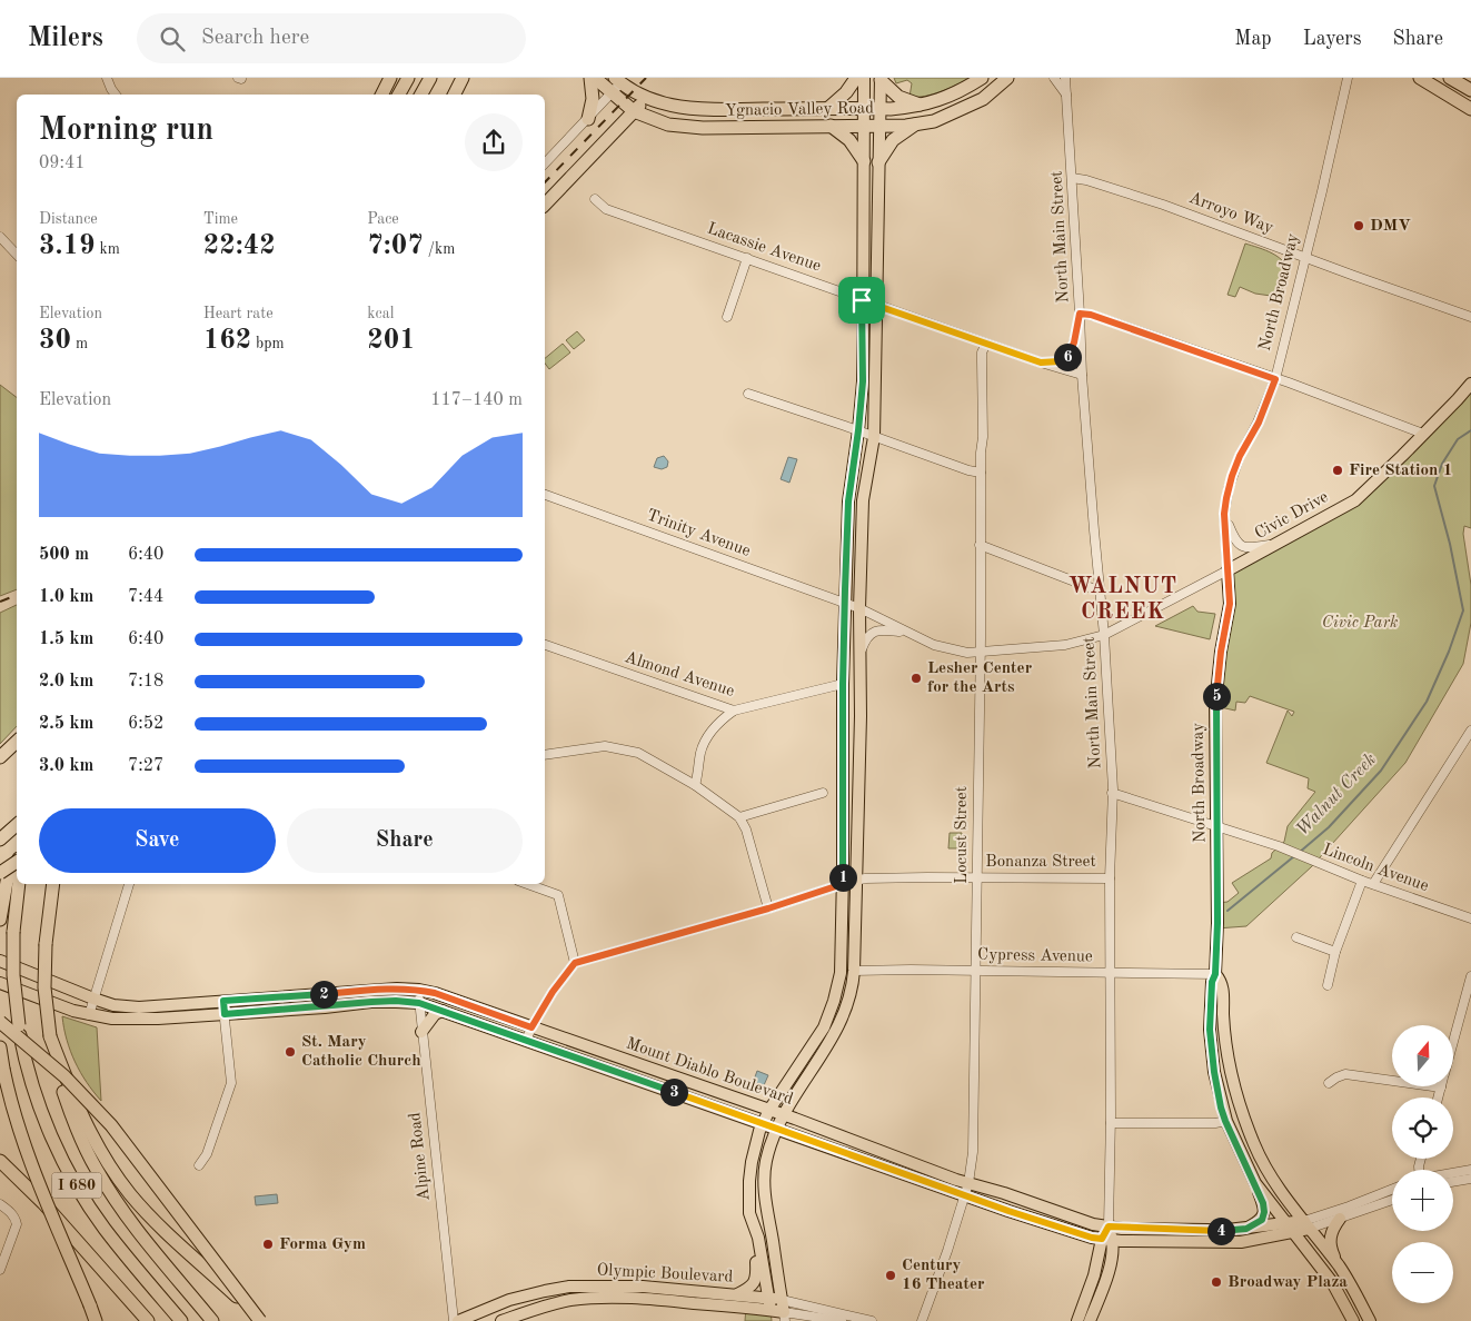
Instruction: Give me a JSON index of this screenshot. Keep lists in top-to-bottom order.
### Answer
{
  "streets": {
    "highway": ["Ygnacio Valley Road", "I 680"],
    "main road": [
      "North Broadway",
      "Civic Drive",
      "Mount Diablo Boulevard",
      "Olympic Boulevard"
    ],
    "street": [
      "Arroyo Way",
      "North Main Street",
      "Lacassie Avenue",
      "Trinity Avenue",
      "Almond Avenue",
      "Locust Street",
      "Bonanza Street",
      "Lincoln Avenue",
      "Cypress Avenue",
      "Alpine Road"
    ]
  },
  "crossings": [
    ["Arroyo Way", "North Main Street"],
    ["Arroyo Way", "North Broadway"],
    ["North Main Street", "Lacassie Avenue"],
    ["North Main Street", "Civic Drive"],
    ["North Main Street", "Bonanza Street"],
    ["North Main Street", "Lincoln Avenue"],
    ["North Main Street", "Cypress Avenue"],
    ["North Main Street", "Mount Diablo Boulevard"],
    ["Lacassie Avenue", "Locust Street"],
    ["North Broadway", "Civic Drive"],
    ["North Broadway", "Lincoln Avenue"],
    ["North Broadway", "Cypress Avenue"],
    ["North Broadway", "Mount Diablo Boulevard"],
    ["Civic Drive", "Trinity Avenue"],
    ["Civic Drive", "Locust Street"],
    ["Locust Street", "Bonanza Street"],
    ["Locust Street", "Cypress Avenue"],
    ["Locust Street", "Mount Diablo Boulevard"],
    ["Mount Diablo Boulevard", "Alpine Road"]
  ],
  "districts": ["WALNUT CREEK"],
  "water": ["Walnut Creek"],
  "parks": ["Civic Park"],
  "places": [
    "DMV",
    "Fire Station 1",
    "Lesher Center for the Arts",
    "St. Mary Catholic Church",
    "Forma Gym",
    "Century 16 Theater",
    "Broadway Plaza"
  ],
  "north": "top",
  "page": {
    "header": "Milers",
    "search": "Search here",
    "nav": ["Map", "Layers", "Share"],
    "heading": ["Morning run", "09:41"],
    "stats": [
      ["Distance", "3.19 km"],
      ["Time", "22:42"],
      ["Pace", "7:07 /km"],
      ["Elevation", "30 m"],
      ["Heart rate", "162 bpm"],
      ["kcal", "201"]
    ],
    "pins": [
      "6",
      "5",
      "1",
      "2",
      "3",
      "4"
    ],
    "chart": ["Elevation", "117–140 m"],
    "list": [
      {
        "name": "500 m",
        "note": "6:40"
      },
      {
        "name": "1.0 km",
        "note": "7:44"
      },
      {
        "name": "1.5 km",
        "note": "6:40"
      },
      {
        "name": "2.0 km",
        "note": "7:18"
      },
      {
        "name": "2.5 km",
        "note": "6:52"
      },
      {
        "name": "3.0 km",
        "note": "7:27"
      }
    ],
    "buttons": ["Save", "Share"],
    "map_buttons": ["+", "−"]
  }
}
